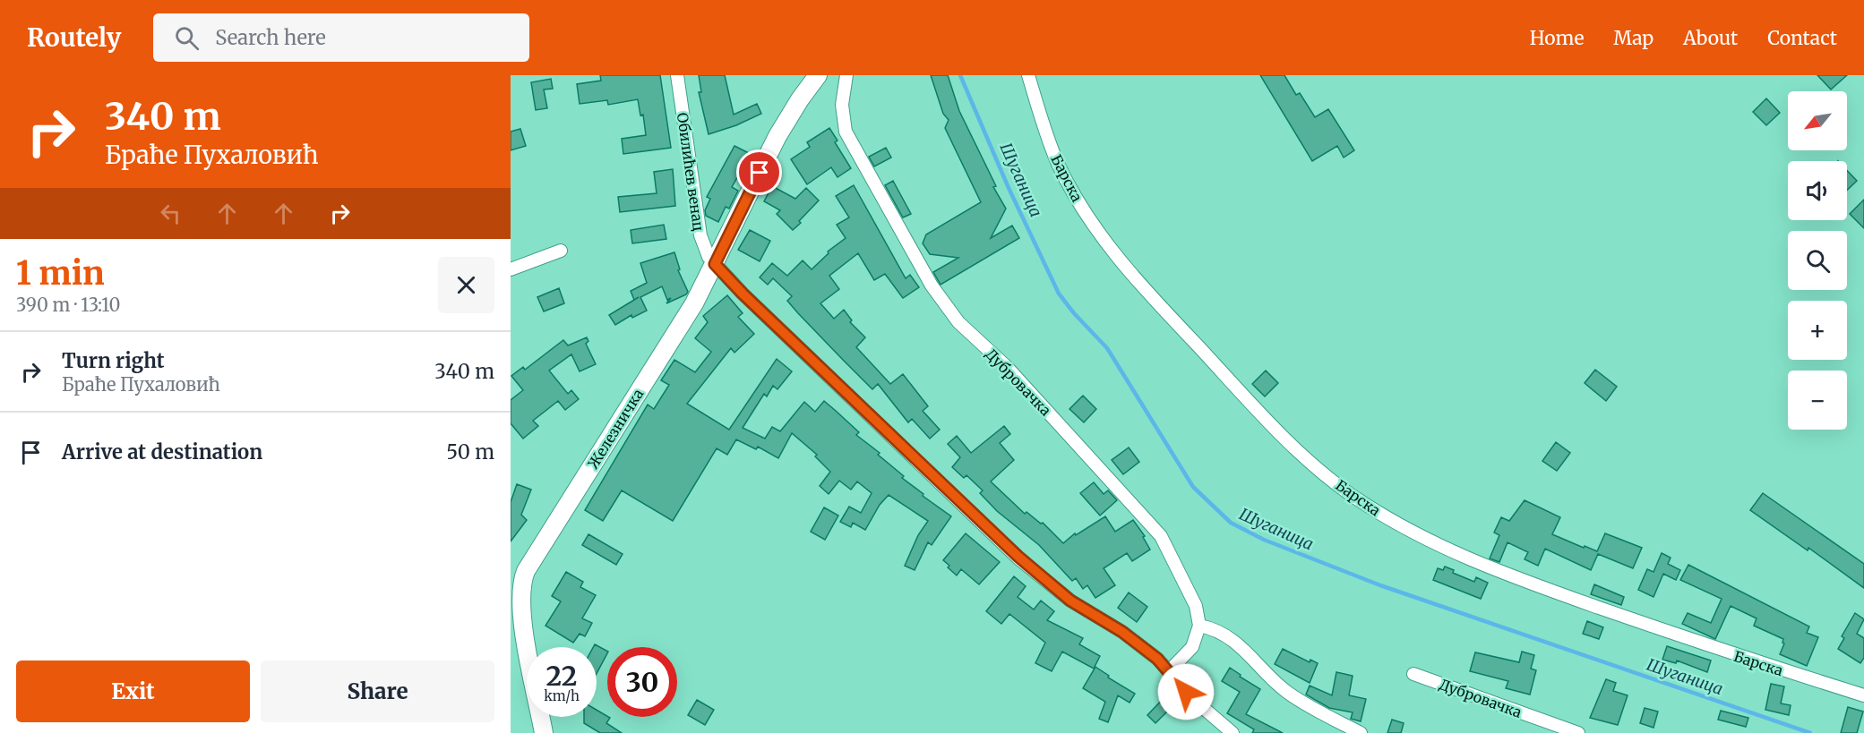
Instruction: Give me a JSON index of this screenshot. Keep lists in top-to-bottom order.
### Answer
{
  "streets": {
    "main road": ["Железничка"],
    "street": ["Обилићев венац", "Барска", "Дубровачка"]
  },
  "crossings": [
    ["Обилићев венац", "Железничка"]
  ],
  "water": ["Шуганица"],
  "north": "bottom left",
  "page": {
    "header": "Routely",
    "search": "Search here",
    "nav": [
      "Home",
      "Map",
      "About",
      "Contact"
    ],
    "turn": ["340 m", "Браће Пухаловић"],
    "map_buttons": ["+", "−"],
    "heading": ["1 min", "390 m · 13:10"],
    "list": [
      {
        "name": "Turn right",
        "note": "Браће Пухаловић",
        "value": "340 m"
      },
      {
        "name": "Arrive at destination",
        "value": "50 m"
      }
    ],
    "speed": "22 km/h",
    "limit": "30",
    "buttons": ["Exit", "Share"]
  }
}
